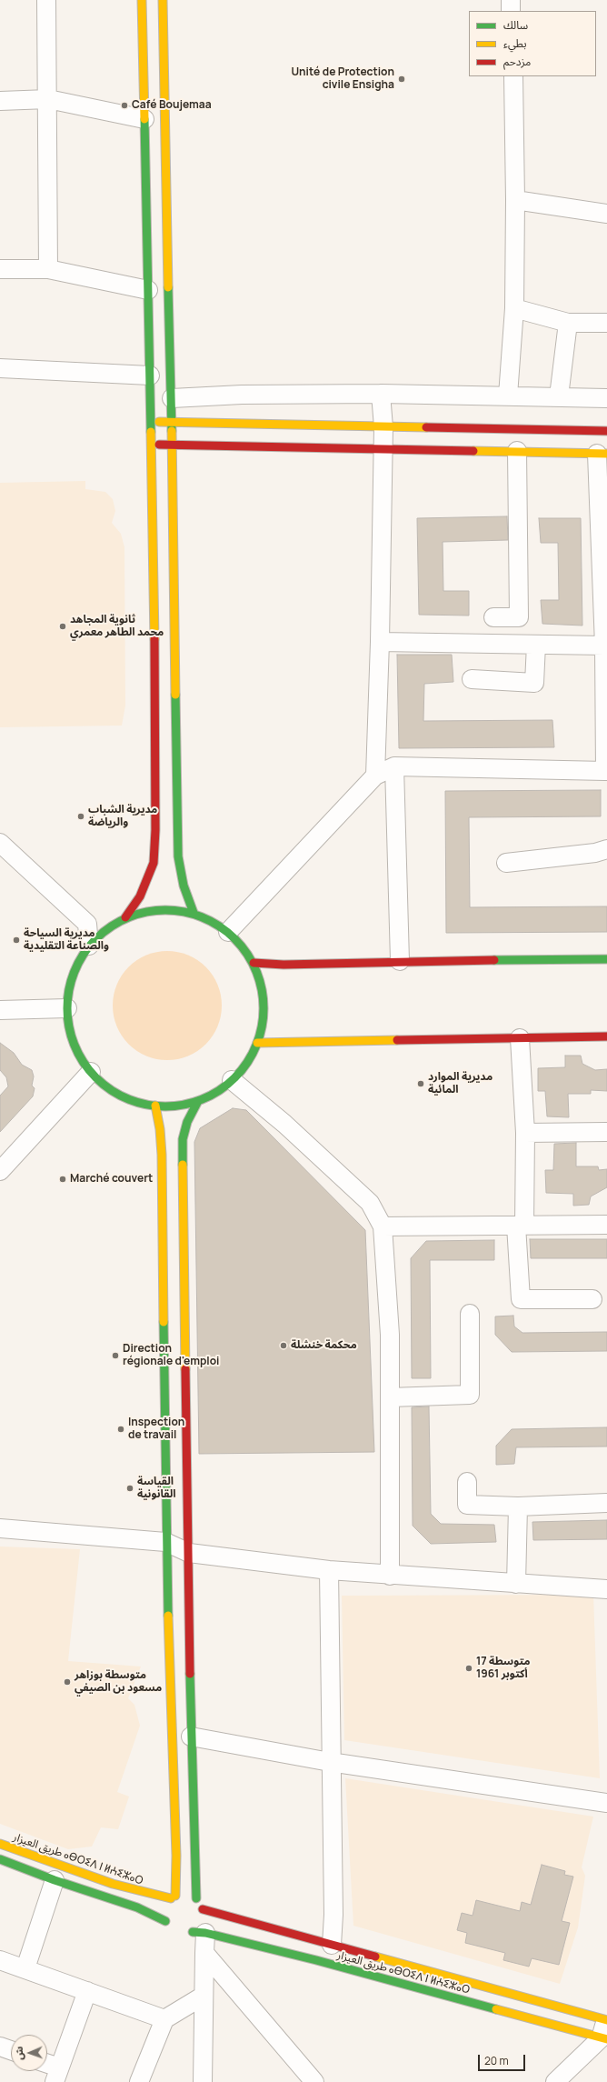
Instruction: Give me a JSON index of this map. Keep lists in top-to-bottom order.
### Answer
{
  "streets": {
    "main road": ["طريق العيزار ⴰⴱⵔⵉⴷ ⵏ ⵍⵄⵉⵣⴰⵔ"]
  },
  "places": [
    "Unité de Protection civile Ensigha",
    "Café Boujemaa",
    "ثانوية المجاهد محمد الطاهر معمري",
    "مديرية الشباب والرياضة",
    "مديرية السياحة والصناعة التقليدية",
    "مديرية الموارد المائية",
    "Marché couvert",
    "محكمة خنشلة",
    "Direction régionale d'emploi",
    "Inspection de travail",
    "القياسة القانونية",
    "متوسطة 17 أكتوبر 1961",
    "متوسطة بوزاهر مسعود بن الصيفي"
  ],
  "legend": ["سالك", "بطيء", "مزدحم"],
  "scale_bar": "20 m",
  "north": "left"
}
